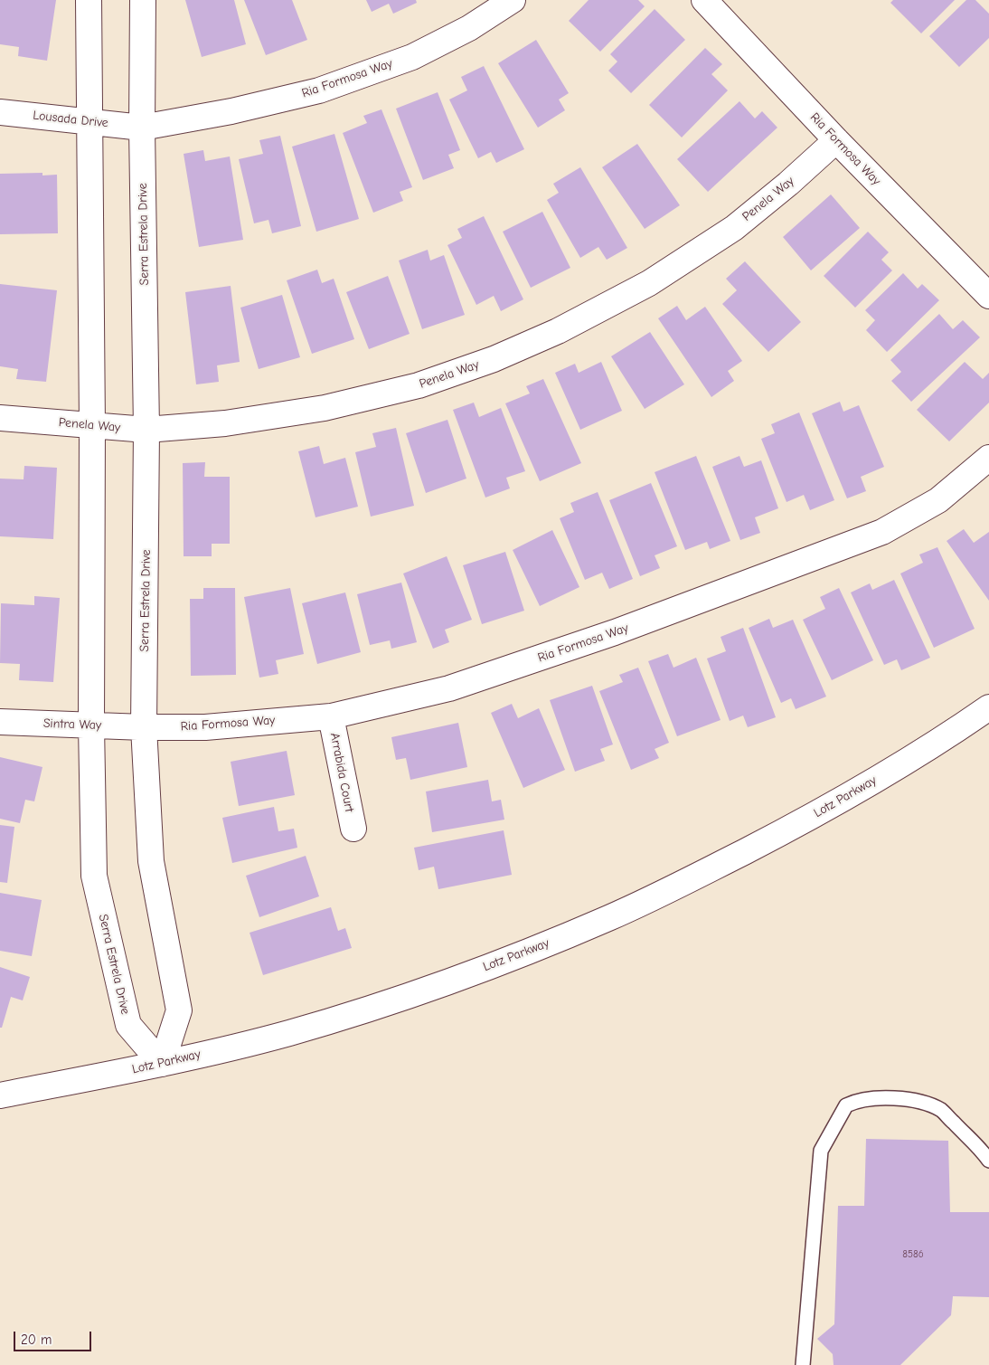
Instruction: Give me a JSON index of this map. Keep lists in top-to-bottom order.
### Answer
{
  "streets": {
    "street": [
      "Ria Formosa Way",
      "Lousada Drive",
      "Penela Way",
      "Serra Estrela Drive",
      "Sintra Way",
      "Arrabida Court",
      "Lotz Parkway"
    ]
  },
  "crossings": [
    ["Ria Formosa Way", "Lousada Drive"],
    ["Ria Formosa Way", "Penela Way"],
    ["Ria Formosa Way", "Serra Estrela Drive"],
    ["Ria Formosa Way", "Sintra Way"],
    ["Ria Formosa Way", "Arrabida Court"],
    ["Lousada Drive", "Serra Estrela Drive"],
    ["Penela Way", "Serra Estrela Drive"],
    ["Serra Estrela Drive", "Sintra Way"],
    ["Serra Estrela Drive", "Lotz Parkway"]
  ],
  "house_numbers": ["8586"],
  "scale_bar": "20 m"
}
